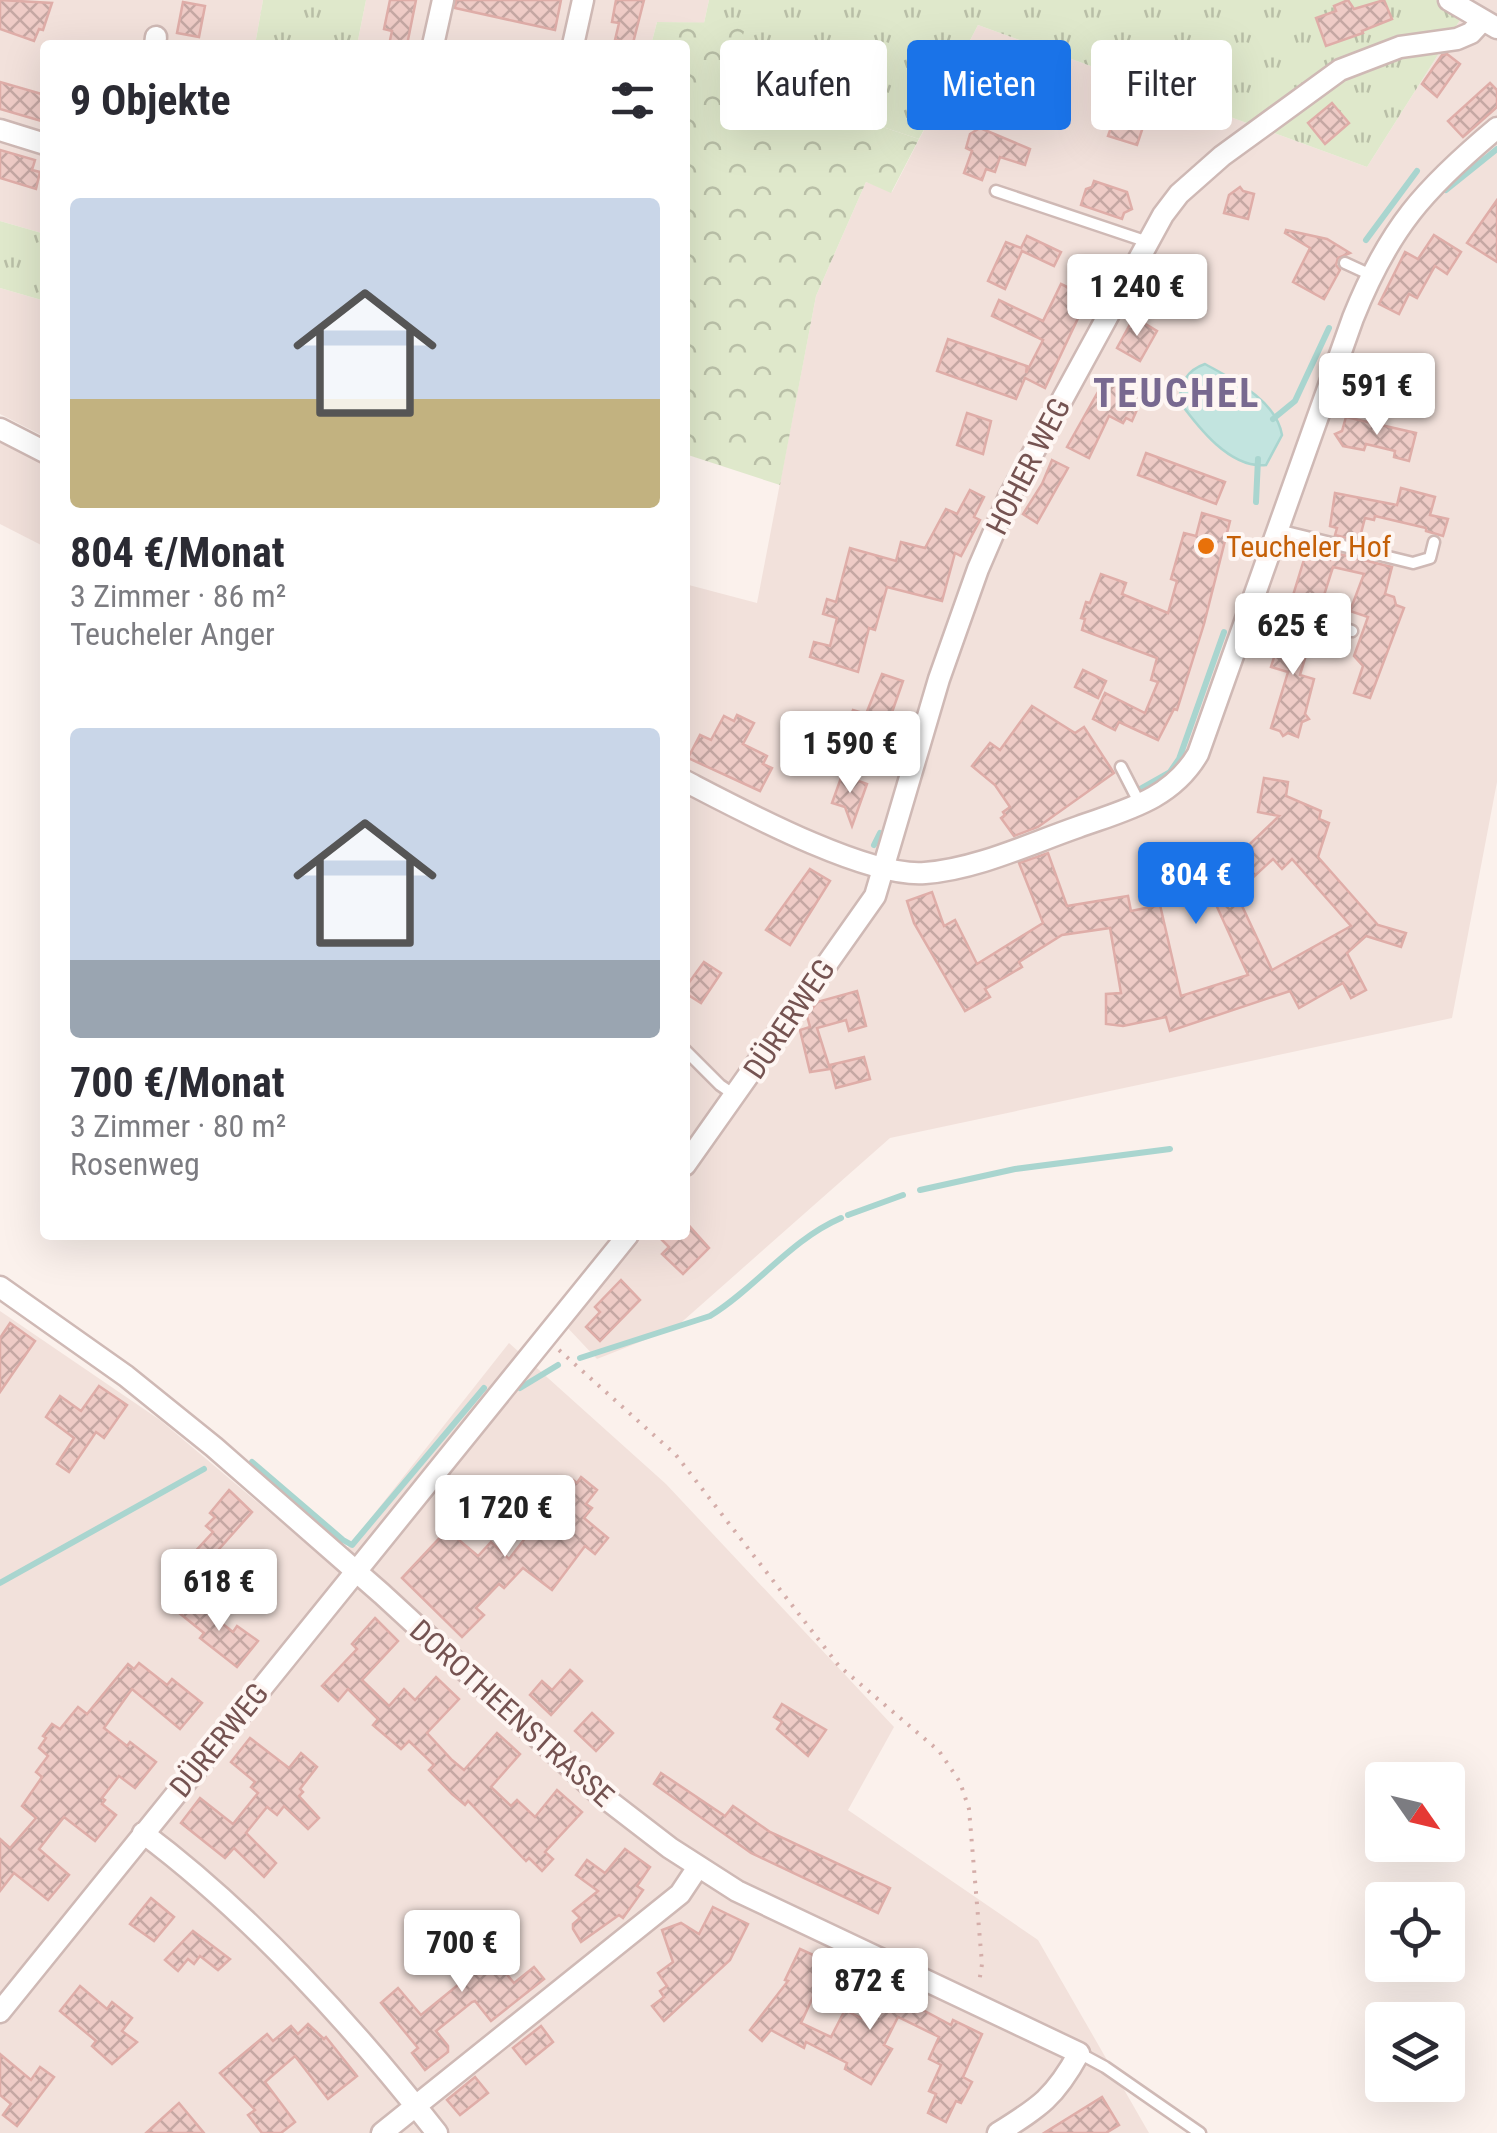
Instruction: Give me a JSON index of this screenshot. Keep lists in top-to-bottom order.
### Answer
{
  "streets": {
    "street": ["HOHER WEG", "DÜRERWEG", "DOROTHEENSTRASSE"]
  },
  "crossings": [
    ["HOHER WEG", "DÜRERWEG"],
    ["DÜRERWEG", "DOROTHEENSTRASSE"]
  ],
  "districts": ["TEUCHEL"],
  "places": ["Teucheler Hof"],
  "north": "bottom right",
  "page": {
    "chip": ["Kaufen", "Mieten", "Filter"],
    "heading": "9 Objekte",
    "list": [
      {
        "name": "804 €/Monat",
        "note": "3 Zimmer · 86 m² · Teucheler Anger"
      },
      {
        "name": "700 €/Monat",
        "note": "3 Zimmer · 80 m² · Rosenweg"
      }
    ],
    "price": [
      "1 240 €",
      "591 €",
      "625 €",
      "1 590 €",
      "804 €",
      "1 720 €",
      "618 €",
      "700 €",
      "872 €"
    ]
  }
}
